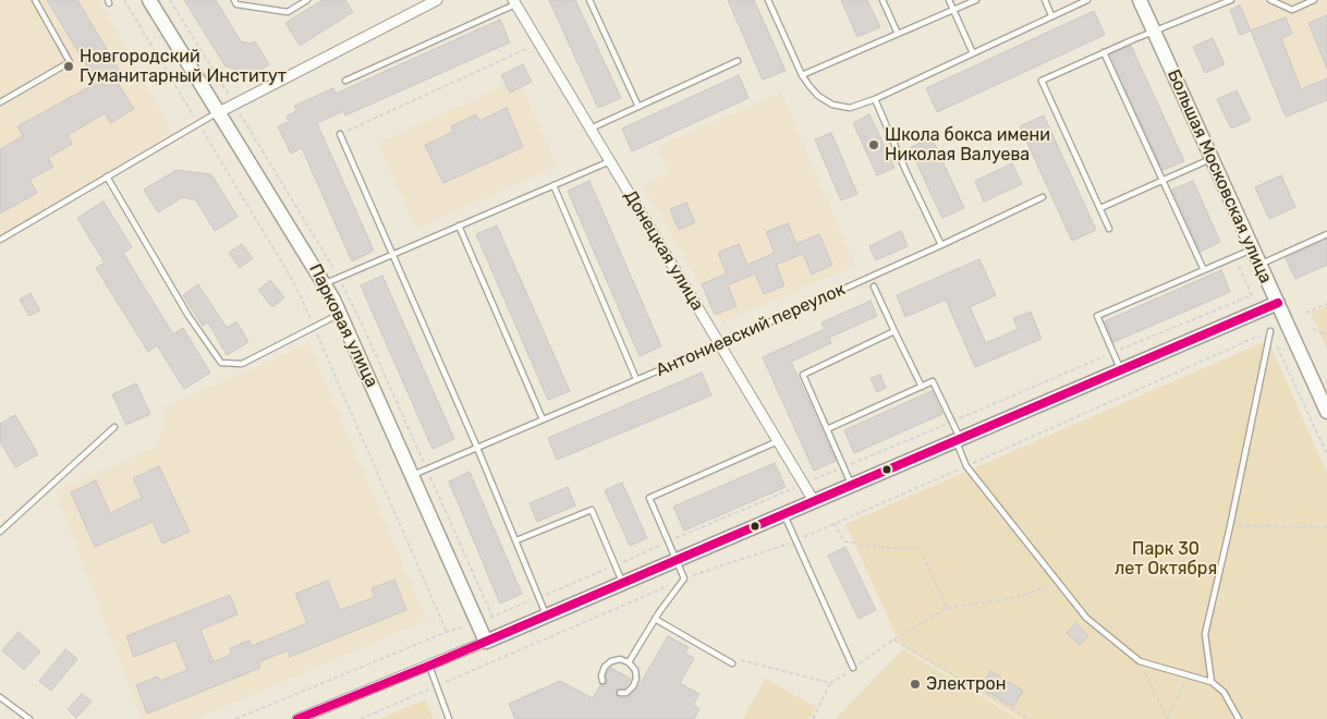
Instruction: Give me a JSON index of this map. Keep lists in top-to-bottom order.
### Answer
{
  "streets": {
    "street": ["Большая Московская улица", "Донецкая улица", "Парковая улица"],
    "lane": ["Антониевский переулок"]
  },
  "crossings": [
    ["Донецкая улица", "Антониевский переулок"],
    ["Парковая улица", "Антониевский переулок"]
  ],
  "parks": ["Парк 30 лет Октября"],
  "places": ["Новгородский Гуманитарный Институт", "Школа бокса имени Николая Валуева", "Электрон"]
}
